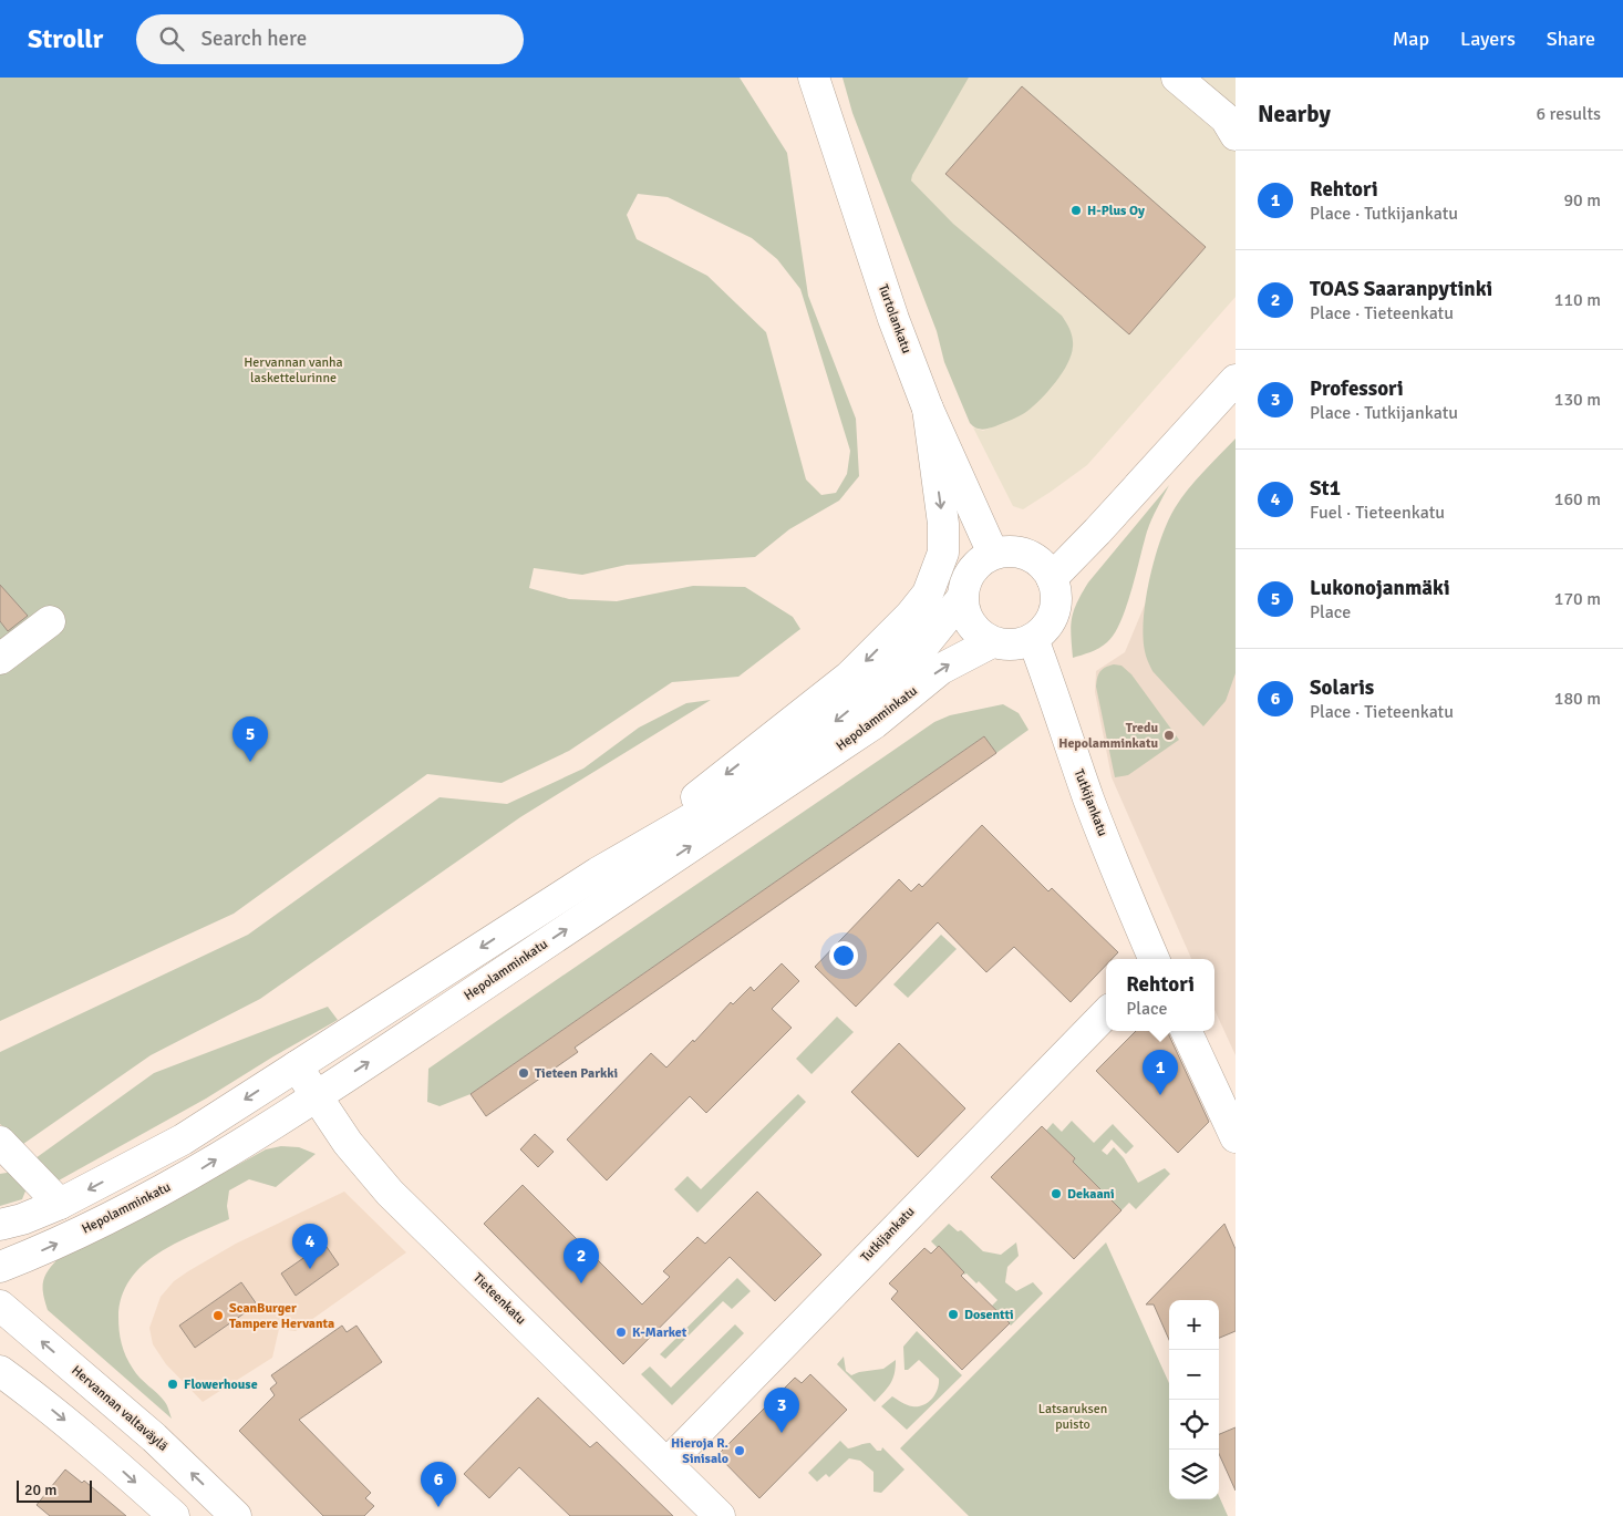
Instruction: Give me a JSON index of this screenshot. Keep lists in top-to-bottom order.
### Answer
{
  "streets": {
    "main road": [
      "Turtolankatu",
      "Hepolamminkatu",
      "Tutkijankatu",
      "Tieteenkatu",
      "Hervannan valtaväylä"
    ]
  },
  "crossings": [
    ["Turtolankatu", "Hepolamminkatu"],
    ["Turtolankatu", "Tutkijankatu"],
    ["Hepolamminkatu", "Tutkijankatu"],
    ["Hepolamminkatu", "Tieteenkatu"],
    ["Tutkijankatu", "Tieteenkatu"]
  ],
  "parks": ["Hervannan vanha laskettelurinne", "Latsaruksen puisto"],
  "places": [
    "H-Plus Oy",
    "Tredu Hepolamminkatu",
    "Tieteen Parkki",
    "Dekaani",
    "Dosentti",
    "ScanBurger Tampere Hervanta",
    "K-Market",
    "Flowerhouse",
    "Hieroja R. Sinisalo"
  ],
  "scale_bar": "20 m",
  "page": {
    "header": "Strollr",
    "search": "Search here",
    "nav": ["Map", "Layers", "Share"],
    "heading": ["Nearby", "6 results"],
    "list": [
      {
        "mark": "1",
        "name": "Rehtori",
        "note": "Place · Tutkijankatu",
        "value": "90 m"
      },
      {
        "mark": "2",
        "name": "TOAS Saaranpytinki",
        "note": "Place · Tieteenkatu",
        "value": "110 m"
      },
      {
        "mark": "3",
        "name": "Professori",
        "note": "Place · Tutkijankatu",
        "value": "130 m"
      },
      {
        "mark": "4",
        "name": "St1",
        "note": "Fuel · Tieteenkatu",
        "value": "160 m"
      },
      {
        "mark": "5",
        "name": "Lukonojanmäki",
        "note": "Place",
        "value": "170 m"
      },
      {
        "mark": "6",
        "name": "Solaris",
        "note": "Place · Tieteenkatu",
        "value": "180 m"
      }
    ],
    "pins": [
      "5",
      "1",
      "4",
      "2",
      "3",
      "6"
    ],
    "popup": ["Rehtori", "Place"],
    "map_buttons": ["+", "−"],
    "scale": "20 m"
  }
}
